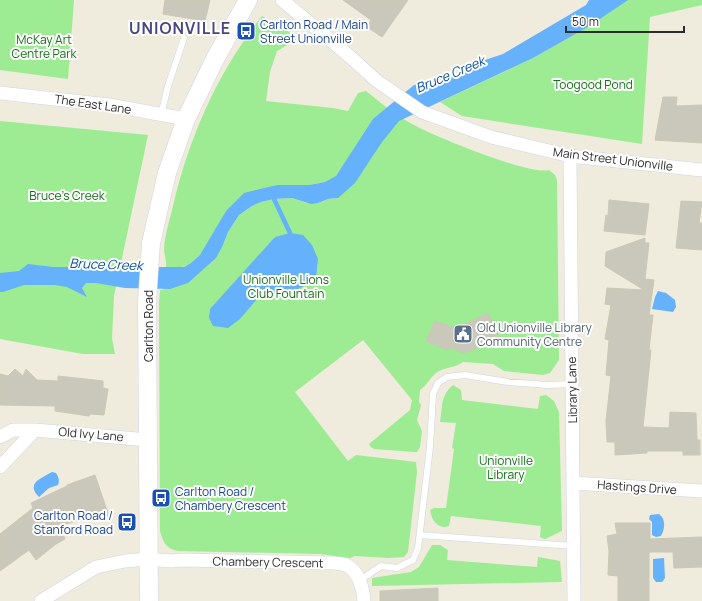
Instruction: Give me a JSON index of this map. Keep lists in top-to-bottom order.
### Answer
{
  "streets": {
    "main road": ["Carlton Road"],
    "street": [
      "The East Lane",
      "Main Street Unionville",
      "Library Lane",
      "Old Ivy Lane",
      "Hastings Drive",
      "Chambery Crescent"
    ]
  },
  "crossings": [
    ["The East Lane", "Carlton Road"],
    ["Main Street Unionville", "Library Lane"],
    ["Carlton Road", "Old Ivy Lane"],
    ["Carlton Road", "Chambery Crescent"],
    ["Library Lane", "Hastings Drive"]
  ],
  "districts": ["UNIONVILLE"],
  "water": ["Bruce Creek"],
  "parks": [
    "McKay Art Centre Park",
    "Toogood Pond",
    "Bruce’s Creek",
    "Unionville Lions Club Fountain",
    "Unionville Library"
  ],
  "places": {
    "bus stop": ["Carlton Road / Main Street Unionville", "Carlton Road / Chambery Crescent", "Carlton Road / Stanford Road"],
    "public building": ["Old Unionville Library Community Centre"]
  },
  "scale_bar": "50 m"
}
